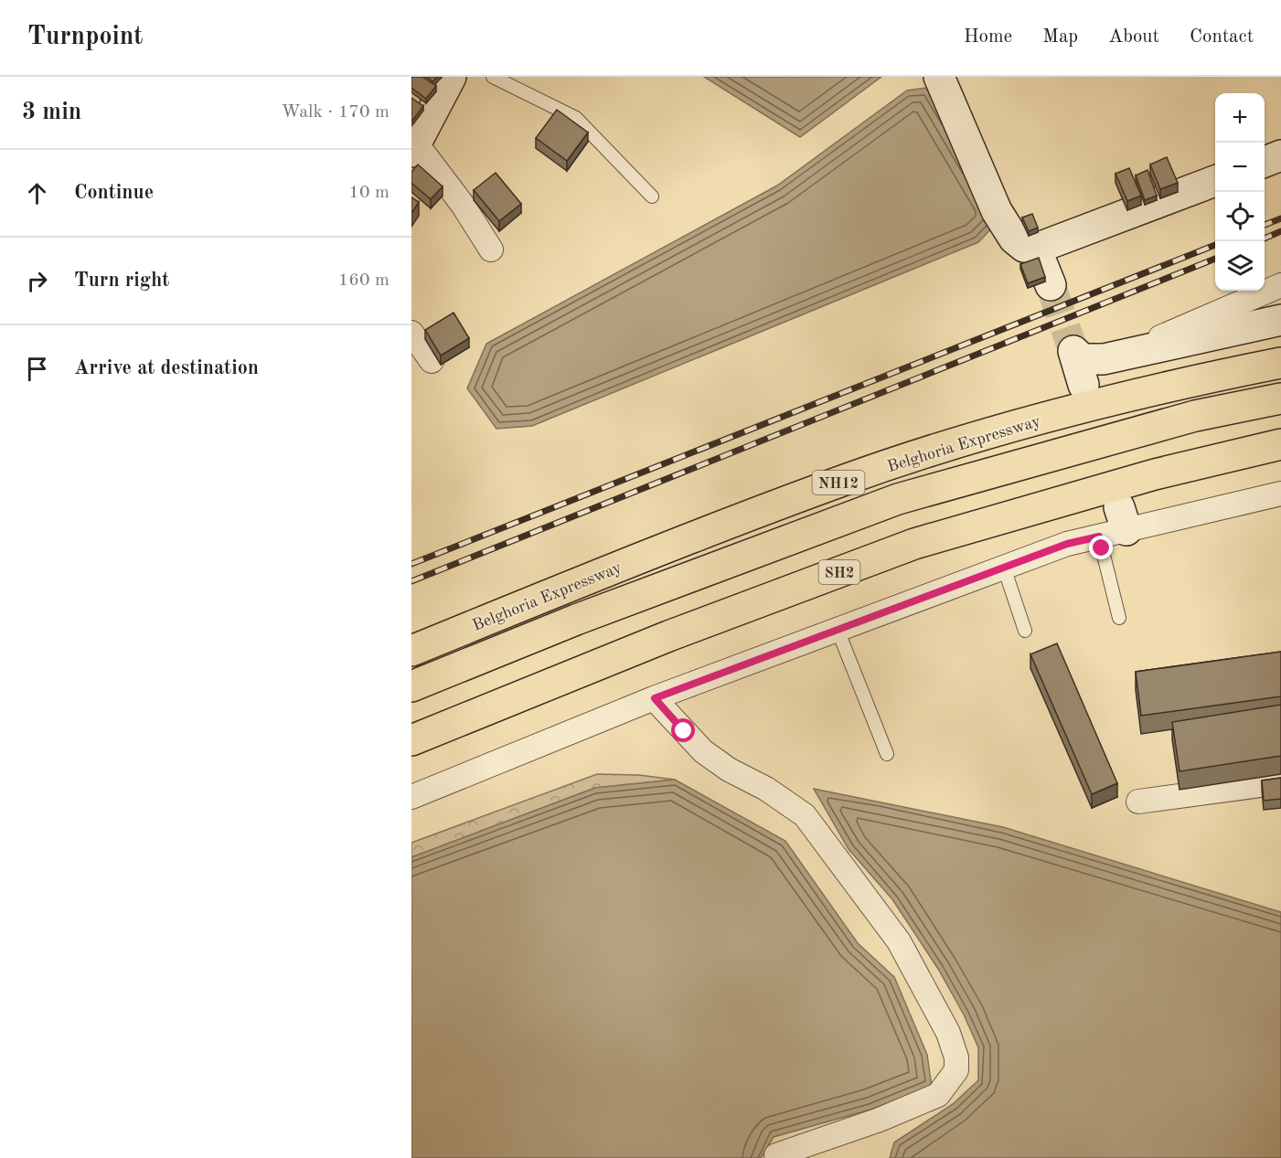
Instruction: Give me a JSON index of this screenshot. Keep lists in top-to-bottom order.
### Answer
{
  "streets": {
    "main road": ["Belghoria Expressway", "NH12", "SH2"]
  },
  "page": {
    "header": "Turnpoint",
    "nav": [
      "Home",
      "Map",
      "About",
      "Contact"
    ],
    "heading": ["3 min", "Walk · 170 m"],
    "map_buttons": ["+", "−"],
    "list": [
      ["Continue", "10 m"],
      ["Turn right", "160 m"],
      "Arrive at destination"
    ]
  }
}
